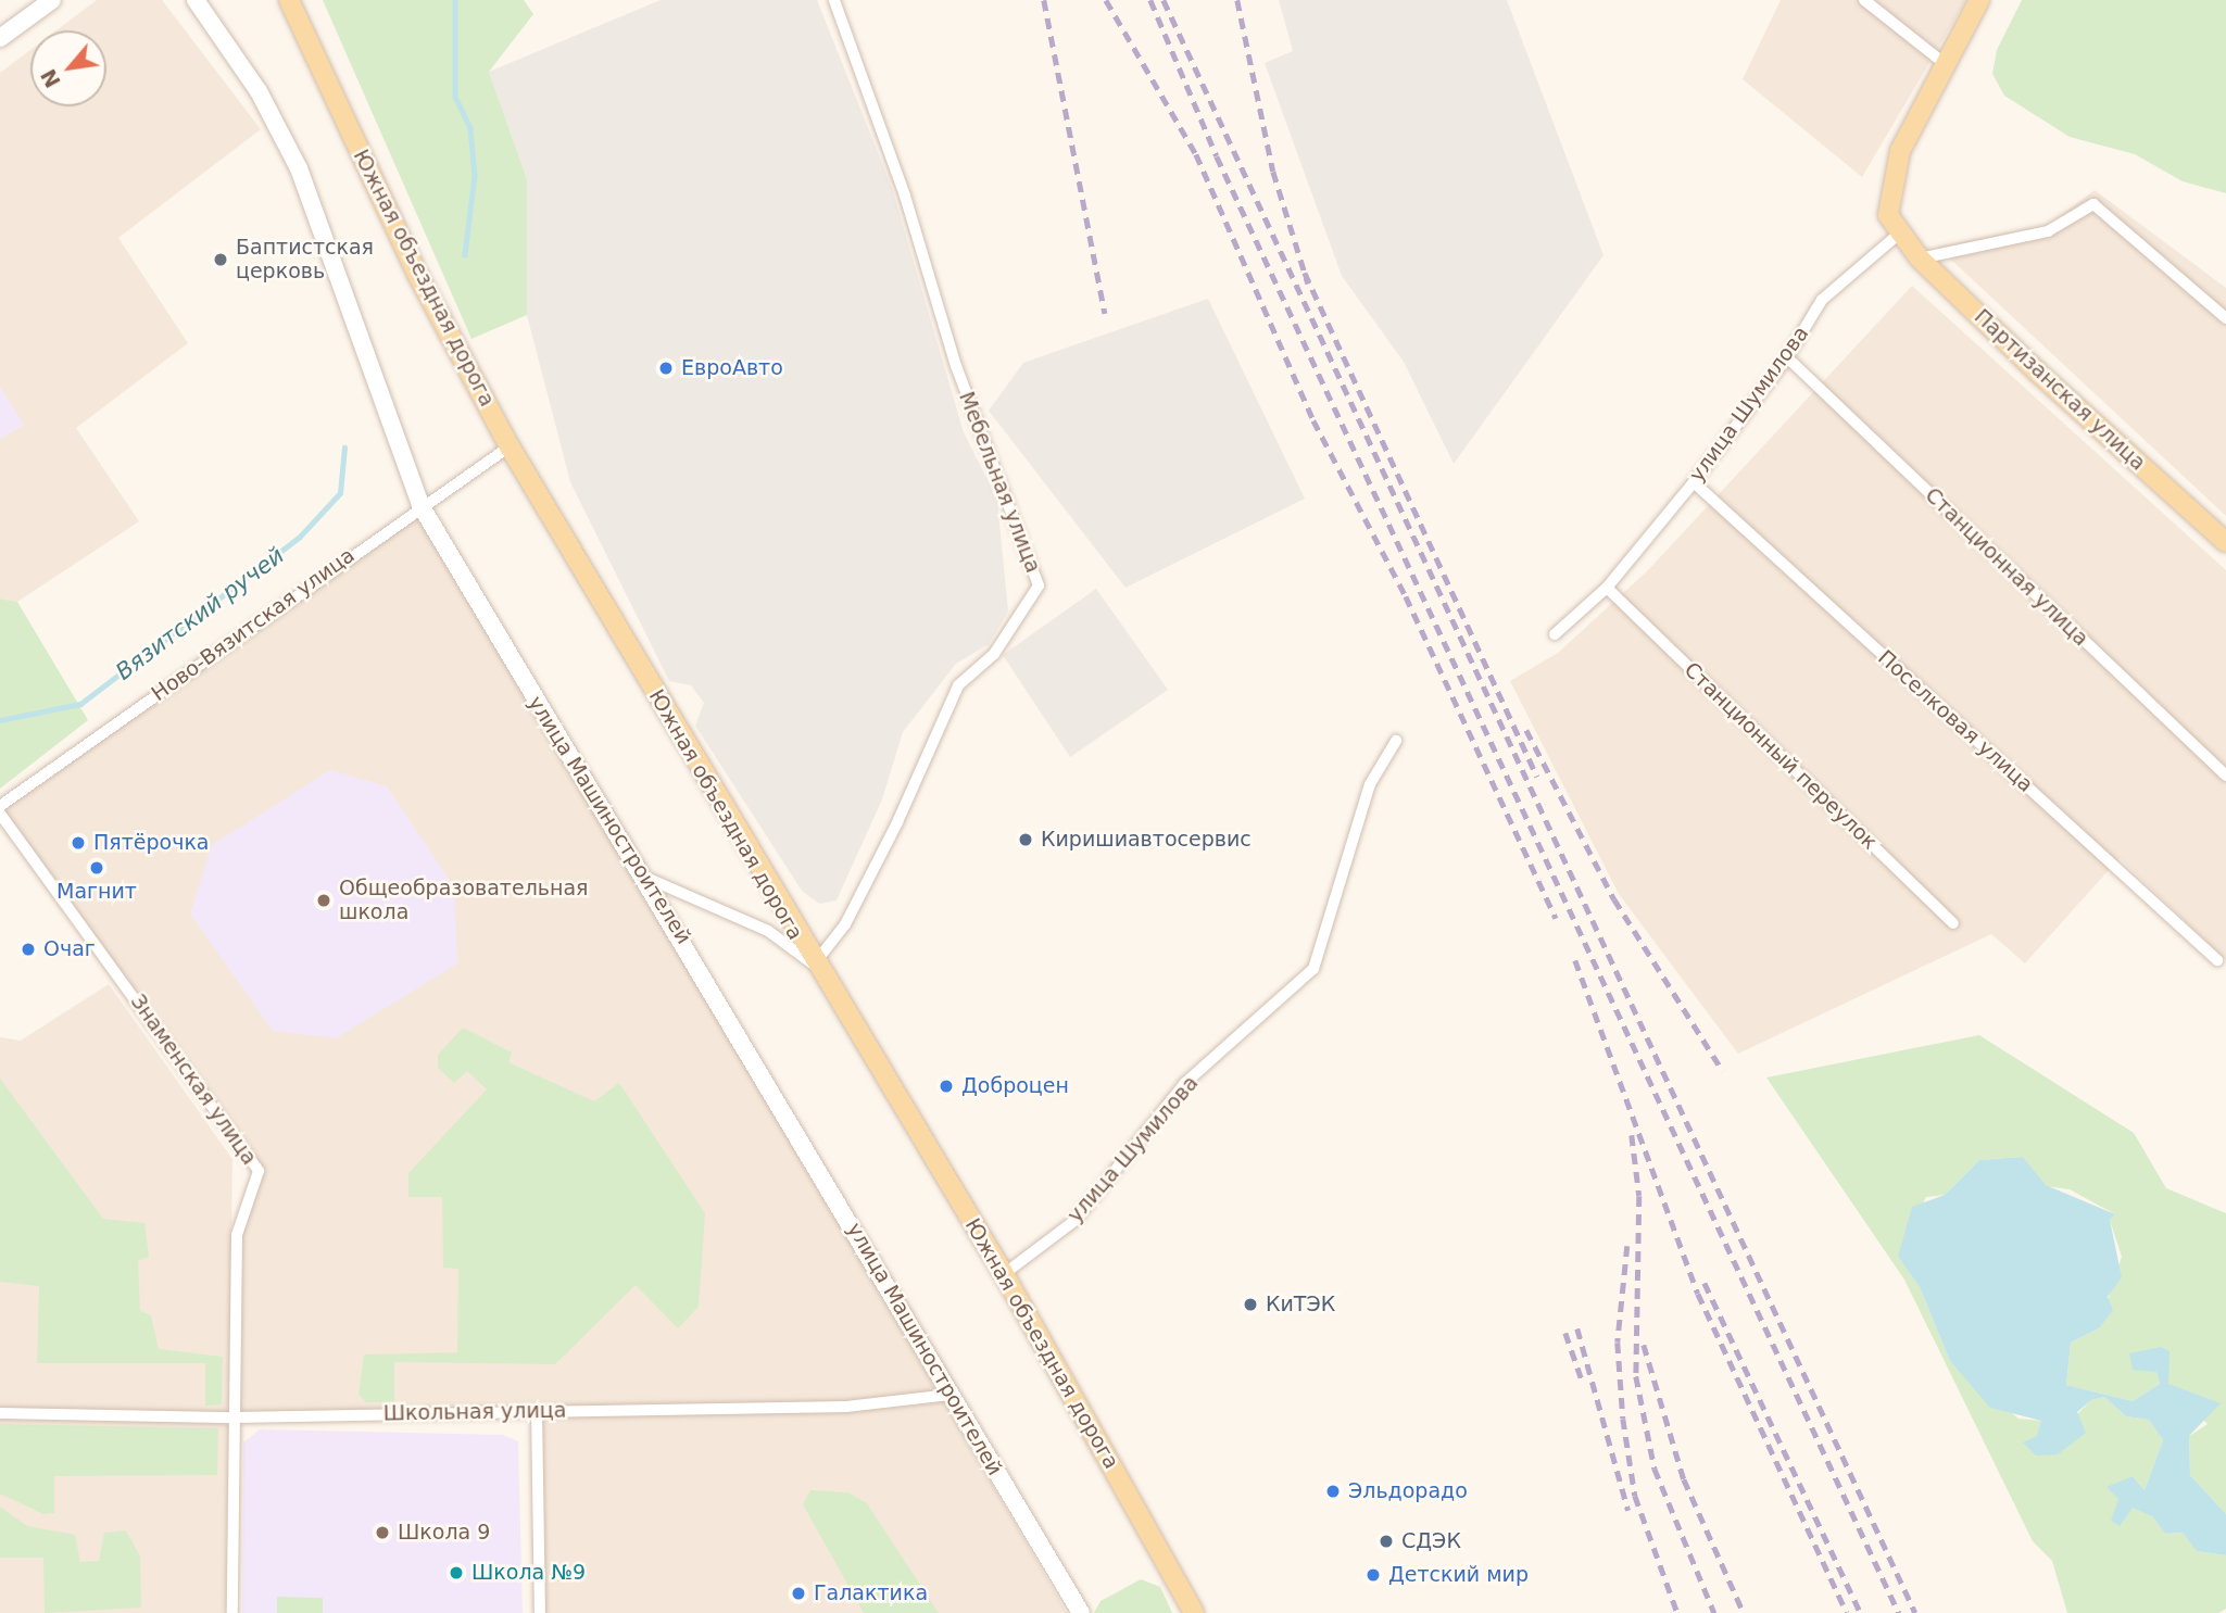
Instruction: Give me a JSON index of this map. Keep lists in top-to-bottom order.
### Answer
{
  "streets": {
    "main road": ["Южная объездная дорога", "Партизанская улица"],
    "street": [
      "улица Шумилова",
      "Мебельная улица",
      "Станционная улица",
      "Ново-Вязитская улица",
      "Поселковая улица",
      "Станционный переулок",
      "улица Машиностроителей",
      "Знаменская улица",
      "Школьная улица"
    ]
  },
  "crossings": [
    ["Южная объездная дорога", "улица Шумилова"],
    ["Южная объездная дорога", "Мебельная улица"],
    ["Южная объездная дорога", "Ново-Вязитская улица"],
    ["Партизанская улица", "улица Шумилова"],
    ["улица Шумилова", "Станционная улица"],
    ["улица Шумилова", "Поселковая улица"],
    ["улица Шумилова", "Станционный переулок"],
    ["Ново-Вязитская улица", "улица Машиностроителей"],
    ["улица Машиностроителей", "Школьная улица"],
    ["Знаменская улица", "Школьная улица"]
  ],
  "water": ["Вязитский ручей"],
  "places": [
    "Баптистская церковь",
    "ЕвроАвто",
    "Киришиавтосервис",
    "Пятёрочка",
    "Магнит",
    "Общеобразовательная школа",
    "Очаг",
    "Доброцен",
    "КиТЭК",
    "Эльдорадо",
    "Школа 9",
    "СДЭК",
    "Школа №9",
    "Детский мир",
    "Галактика"
  ],
  "north": "bottom left"
}
